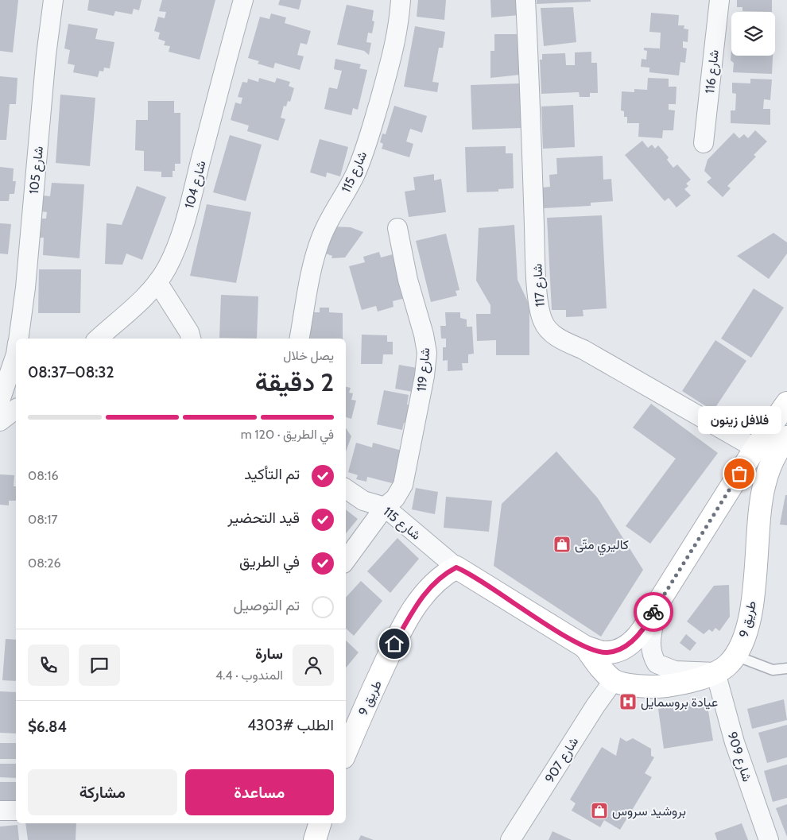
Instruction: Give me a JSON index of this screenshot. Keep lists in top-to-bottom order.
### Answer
{
  "streets": {
    "street": [
      "شارع 116",
      "شارع 105",
      "شارع 115",
      "شارع 104",
      "شارع 117",
      "شارع 119",
      "9 طريق",
      "طريق 9",
      "شارع 909",
      "شارع 907"
    ]
  },
  "crossings": [
    ["شارع 115", "شارع 119"],
    ["شارع 115", "طريق 9"],
    ["9 طريق", "شارع 909"],
    ["9 طريق", "شارع 907"]
  ],
  "places": {
    "other": ["فلافل زينون"],
    "shop": ["كاليري متّى", "بروشيد سروس"],
    "hospital": ["عيادة بروسمايل"]
  },
  "page": {
    "heading": ["2 دقيقة", "يصل خلال", "08:32–08:37"],
    "panel": [
      "سارة",
      "المندوب · 4.4",
      "الطلب #4303",
      "$6.84"
    ],
    "bubble": "فلافل زينون",
    "bar": "في الطريق · 120 m",
    "list": [
      ["تم التأكيد", "08:16"],
      ["قيد التحضير", "08:17"],
      ["في الطريق", "08:26"],
      "تم التوصيل"
    ],
    "buttons": ["مساعدة", "مشاركة"]
  }
}
